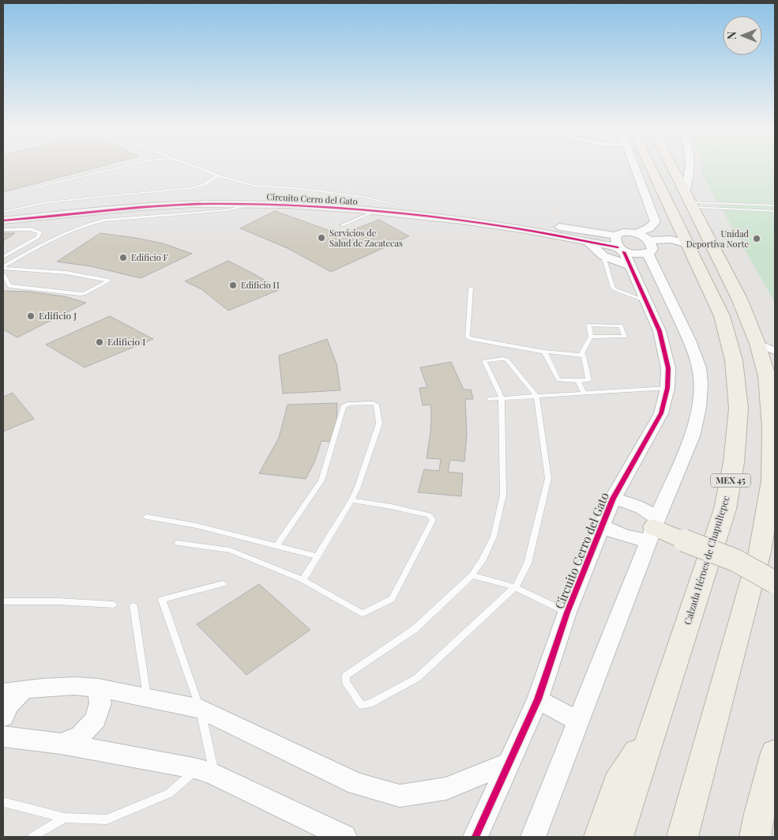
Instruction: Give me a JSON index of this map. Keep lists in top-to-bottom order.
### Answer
{
  "streets": {
    "main road": ["MEX 45", "Calzada Héroes de Chapultepec"],
    "street": ["Circuito Cerro del Gato"]
  },
  "places": [
    "Servicios de Salud de Zacatecas",
    "Unidad Deportiva Norte",
    "Edificio F",
    "Edificio H",
    "Edificio J",
    "Edificio I"
  ],
  "north": "left"
}
